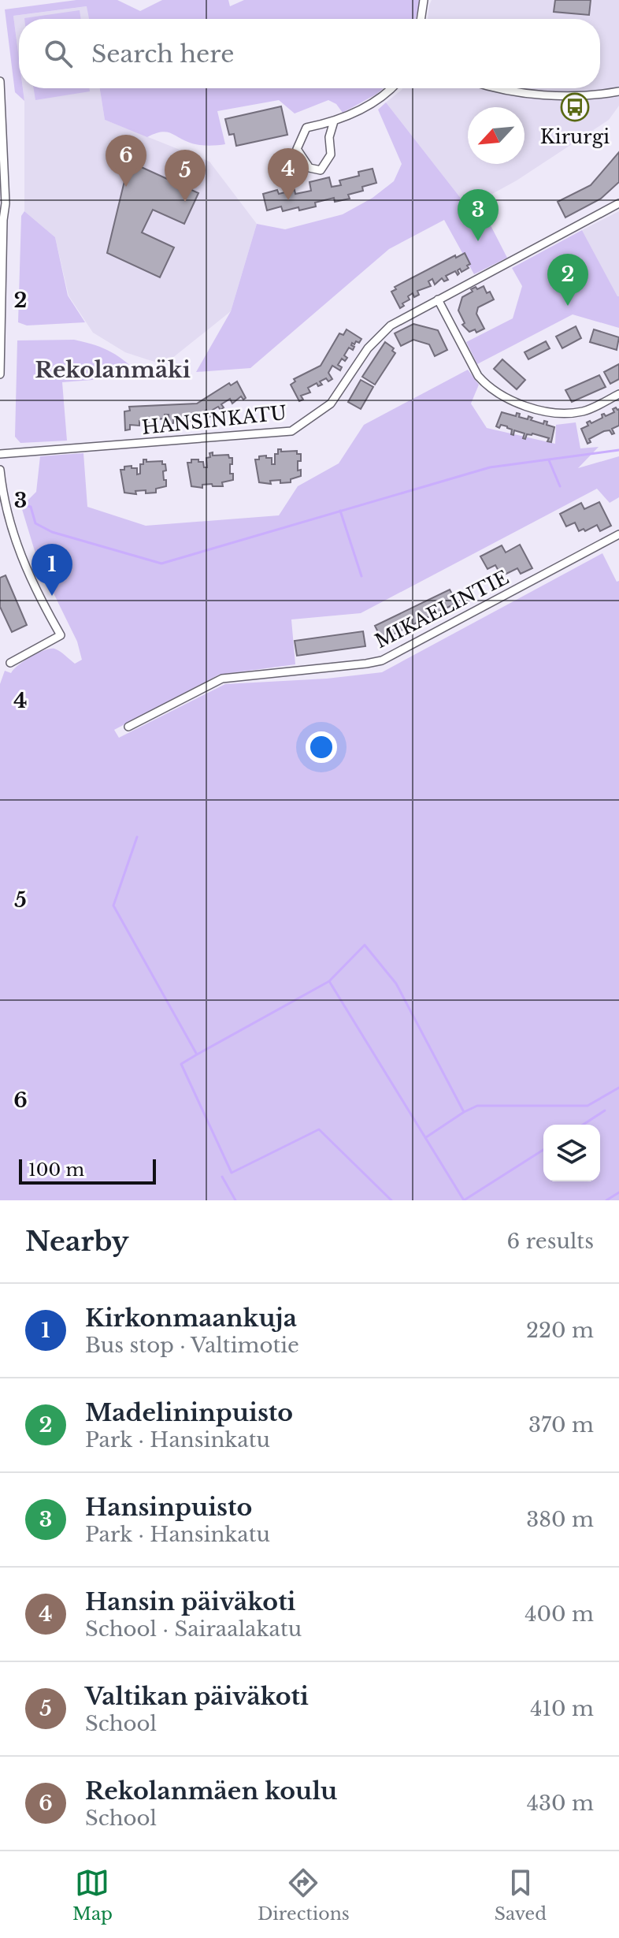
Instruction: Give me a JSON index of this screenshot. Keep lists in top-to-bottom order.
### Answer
{
  "streets": {
    "street": ["HANSINKATU", "MIKAELINTIE"]
  },
  "districts": ["Rekolanmäki"],
  "places": {
    "bus stop": ["Kirurgi"]
  },
  "scale_bar": "100 m",
  "north": "bottom left",
  "page": {
    "search": "Search here",
    "pins": [
      "6",
      "4",
      "5",
      "3",
      "2",
      "1"
    ],
    "scale": "100 m",
    "heading": ["Nearby", "6 results"],
    "list": [
      {
        "mark": "1",
        "name": "Kirkonmaankuja",
        "note": "Bus stop · Valtimotie",
        "value": "220 m"
      },
      {
        "mark": "2",
        "name": "Madelininpuisto",
        "note": "Park · Hansinkatu",
        "value": "370 m"
      },
      {
        "mark": "3",
        "name": "Hansinpuisto",
        "note": "Park · Hansinkatu",
        "value": "380 m"
      },
      {
        "mark": "4",
        "name": "Hansin päiväkoti",
        "note": "School · Sairaalakatu",
        "value": "400 m"
      },
      {
        "mark": "5",
        "name": "Valtikan päiväkoti",
        "note": "School",
        "value": "410 m"
      },
      {
        "mark": "6",
        "name": "Rekolanmäen koulu",
        "note": "School",
        "value": "430 m"
      }
    ],
    "nav": ["Map", "Directions", "Saved"]
  },
  "grid": {
    "rows": [
      "2",
      "3",
      "4",
      "5",
      "6"
    ]
  }
}
